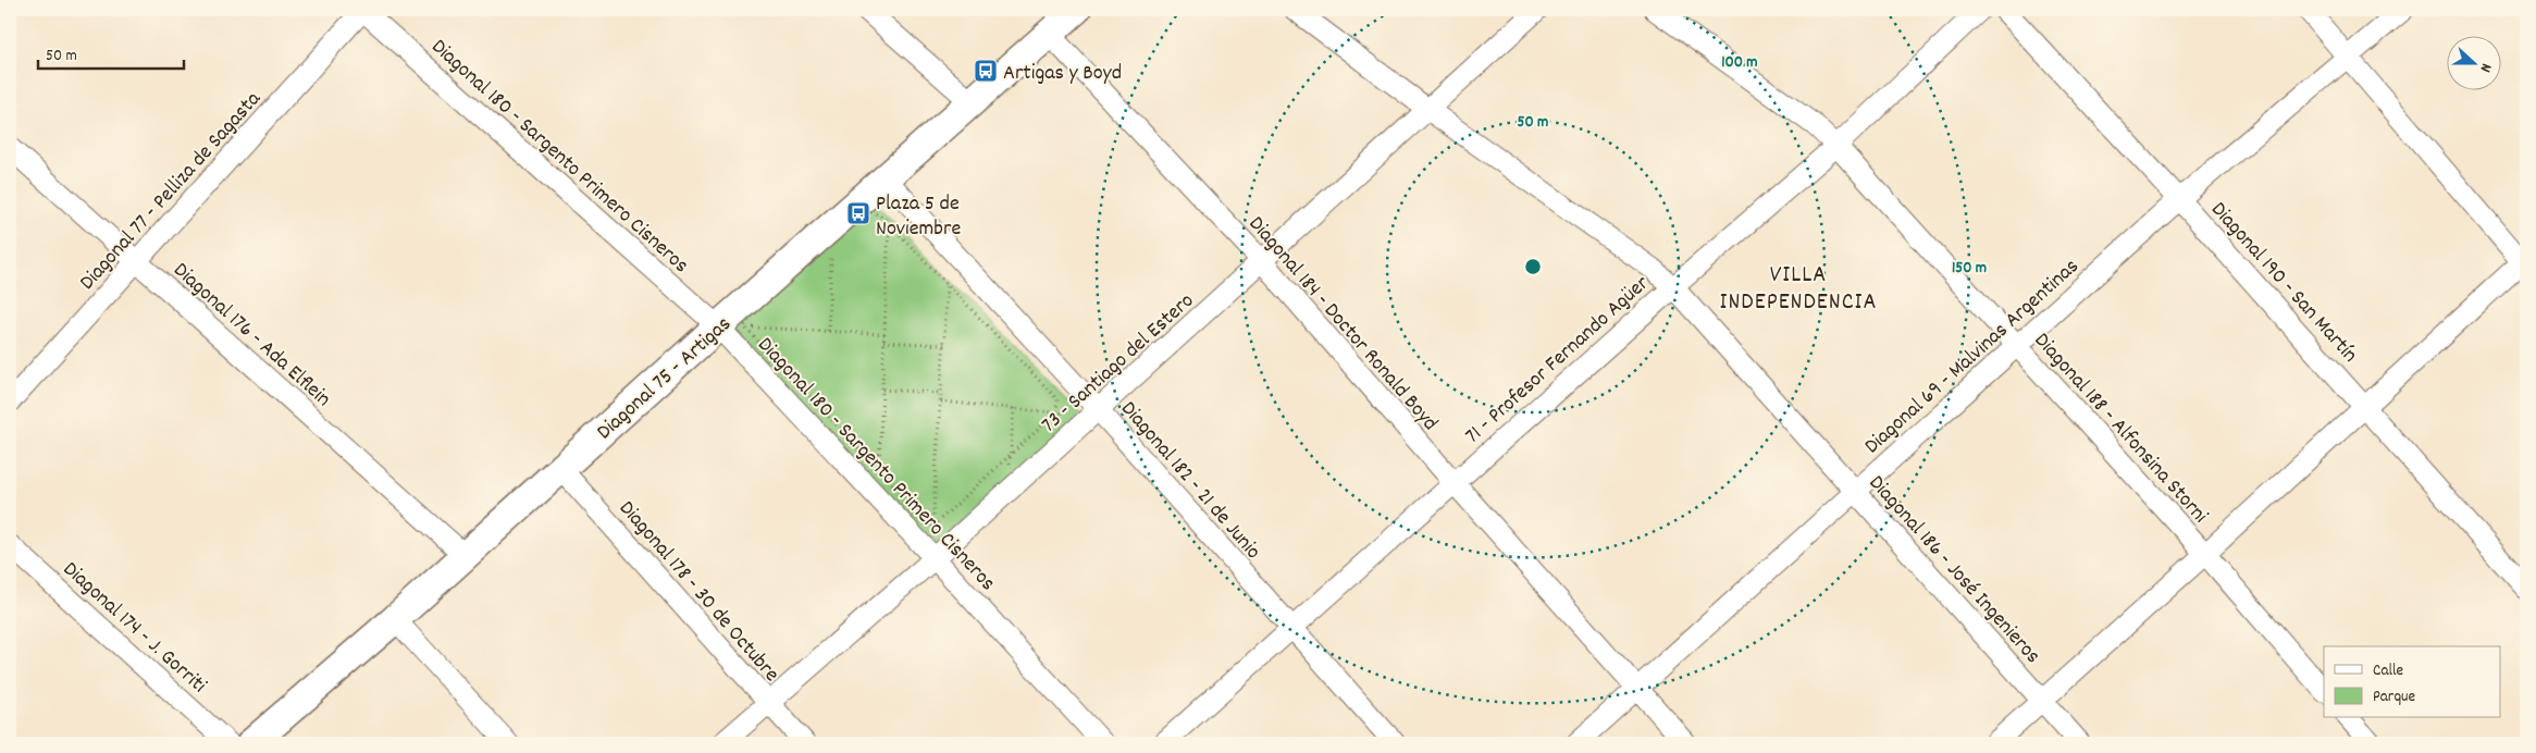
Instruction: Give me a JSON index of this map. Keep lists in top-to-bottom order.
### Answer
{
  "streets": {
    "street": [
      "Diagonal 180 - Sargento Primero Cisneros",
      "Diagonal 77 - Pelliza de Sagasta",
      "Diagonal 190 - San Martín",
      "Diagonal 184 - Doctor Ronald Boyd",
      "Diagonal 176 - Ada Elflein",
      "Diagonal 69 - Malvinas Argentinas",
      "71 - Profesor Fernando Agüer",
      "73 - Santiago del Estero",
      "Diagonal 75 - Artigas",
      "Diagonal 188 - Alfonsina Storni",
      "Diagonal 182 - 21 de Junio",
      "Diagonal 186 - José Ingenieros",
      "Diagonal 178 - 30 de Octubre",
      "Diagonal 174 - J. Gorriti"
    ]
  },
  "crossings": [
    ["Diagonal 180 - Sargento Primero Cisneros", "Diagonal 77 - Pelliza de Sagasta"],
    ["Diagonal 180 - Sargento Primero Cisneros", "73 - Santiago del Estero"],
    ["Diagonal 180 - Sargento Primero Cisneros", "Diagonal 75 - Artigas"],
    ["Diagonal 77 - Pelliza de Sagasta", "Diagonal 176 - Ada Elflein"],
    ["Diagonal 190 - San Martín", "Diagonal 69 - Malvinas Argentinas"],
    ["Diagonal 184 - Doctor Ronald Boyd", "Diagonal 69 - Malvinas Argentinas"],
    ["Diagonal 184 - Doctor Ronald Boyd", "71 - Profesor Fernando Agüer"],
    ["Diagonal 184 - Doctor Ronald Boyd", "73 - Santiago del Estero"],
    ["Diagonal 184 - Doctor Ronald Boyd", "Diagonal 75 - Artigas"],
    ["Diagonal 176 - Ada Elflein", "Diagonal 75 - Artigas"],
    ["Diagonal 69 - Malvinas Argentinas", "Diagonal 188 - Alfonsina Storni"],
    ["Diagonal 69 - Malvinas Argentinas", "Diagonal 186 - José Ingenieros"],
    ["71 - Profesor Fernando Agüer", "Diagonal 188 - Alfonsina Storni"],
    ["71 - Profesor Fernando Agüer", "Diagonal 182 - 21 de Junio"],
    ["71 - Profesor Fernando Agüer", "Diagonal 186 - José Ingenieros"],
    ["73 - Santiago del Estero", "Diagonal 182 - 21 de Junio"],
    ["73 - Santiago del Estero", "Diagonal 186 - José Ingenieros"],
    ["73 - Santiago del Estero", "Diagonal 178 - 30 de Octubre"],
    ["Diagonal 75 - Artigas", "Diagonal 182 - 21 de Junio"],
    ["Diagonal 75 - Artigas", "Diagonal 178 - 30 de Octubre"]
  ],
  "districts": ["VILLA INDEPENDENCIA"],
  "places": {
    "bus stop": ["Artigas y Boyd", "Plaza 5 de Noviembre"]
  },
  "legend": ["Calle", "Parque"],
  "scale_bar": "50 m",
  "north": "right",
  "rings": ["100 m", "50 m", "150 m"]
}
